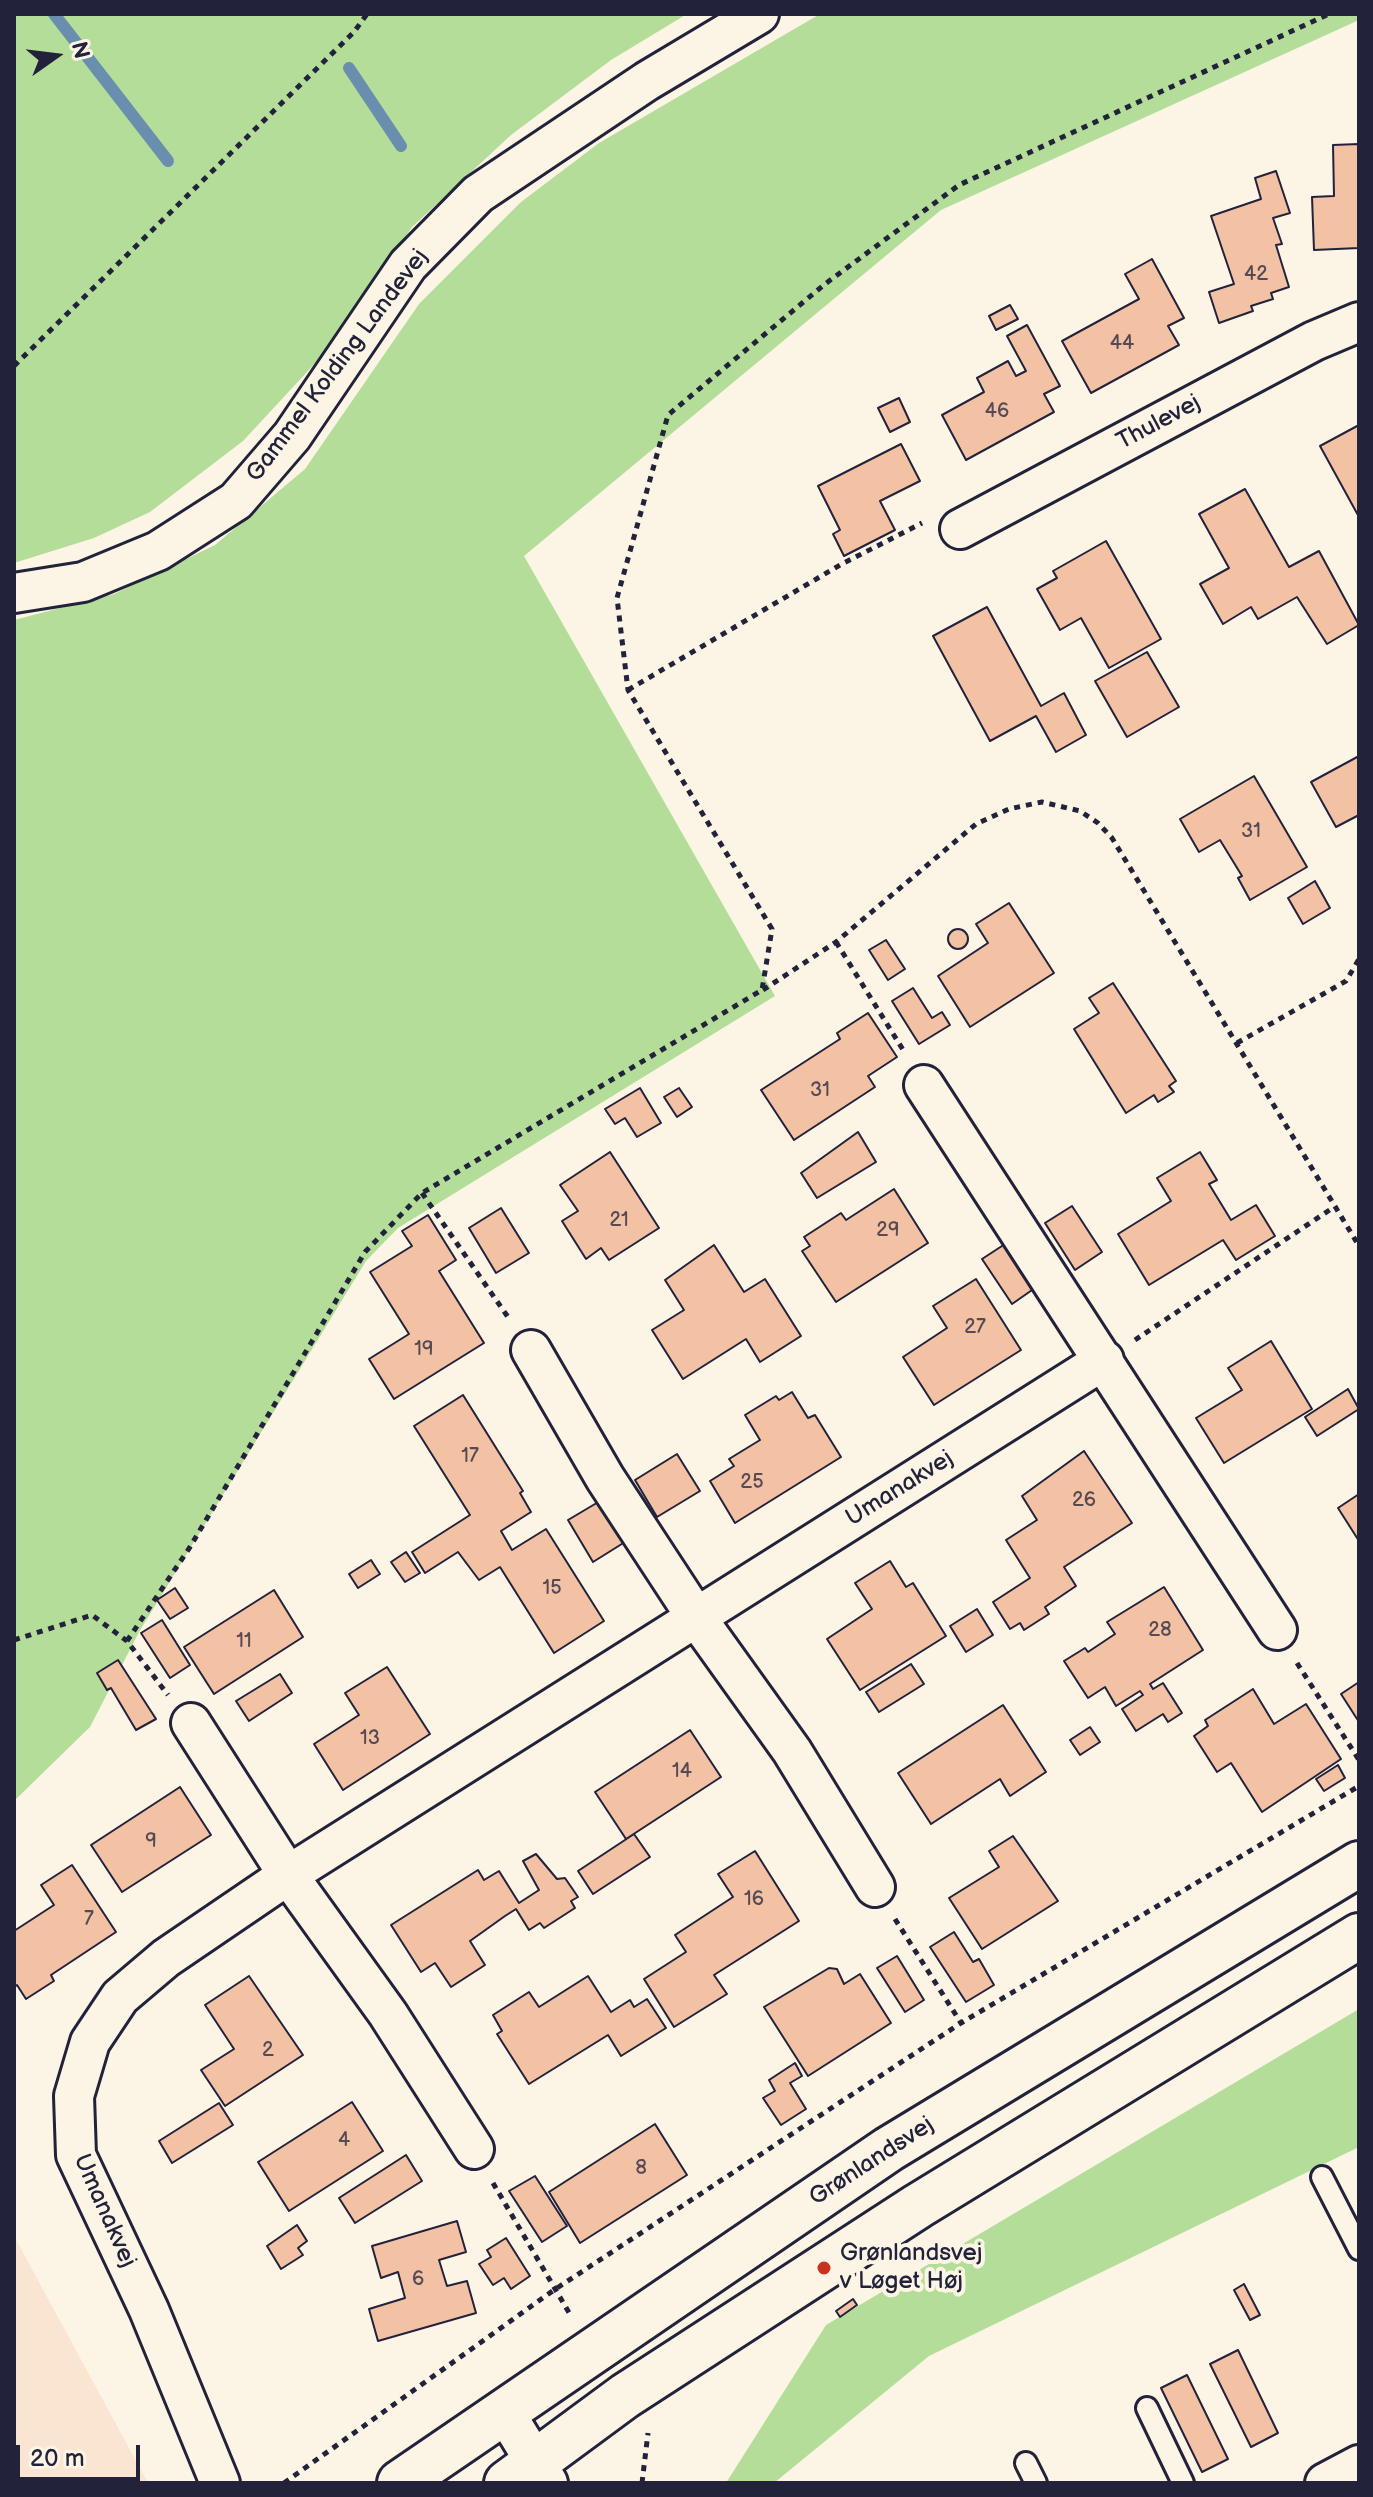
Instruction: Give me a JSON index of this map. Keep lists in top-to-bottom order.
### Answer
{
  "streets": {
    "street": [
      "Gammel Kolding Landevej",
      "Thulevej",
      "Umanakvej",
      "Grønlandsvej"
    ]
  },
  "places": ["Grønlandsvej v Løget Høj"],
  "house_numbers": [
    "42",
    "44",
    "46",
    "31",
    "31",
    "21",
    "29",
    "27",
    "19",
    "17",
    "25",
    "26",
    "15",
    "28",
    "11",
    "13",
    "14",
    "9",
    "16",
    "7",
    "2",
    "4",
    "8",
    "6"
  ],
  "scale_bar": "20 m",
  "north": "right"
}
